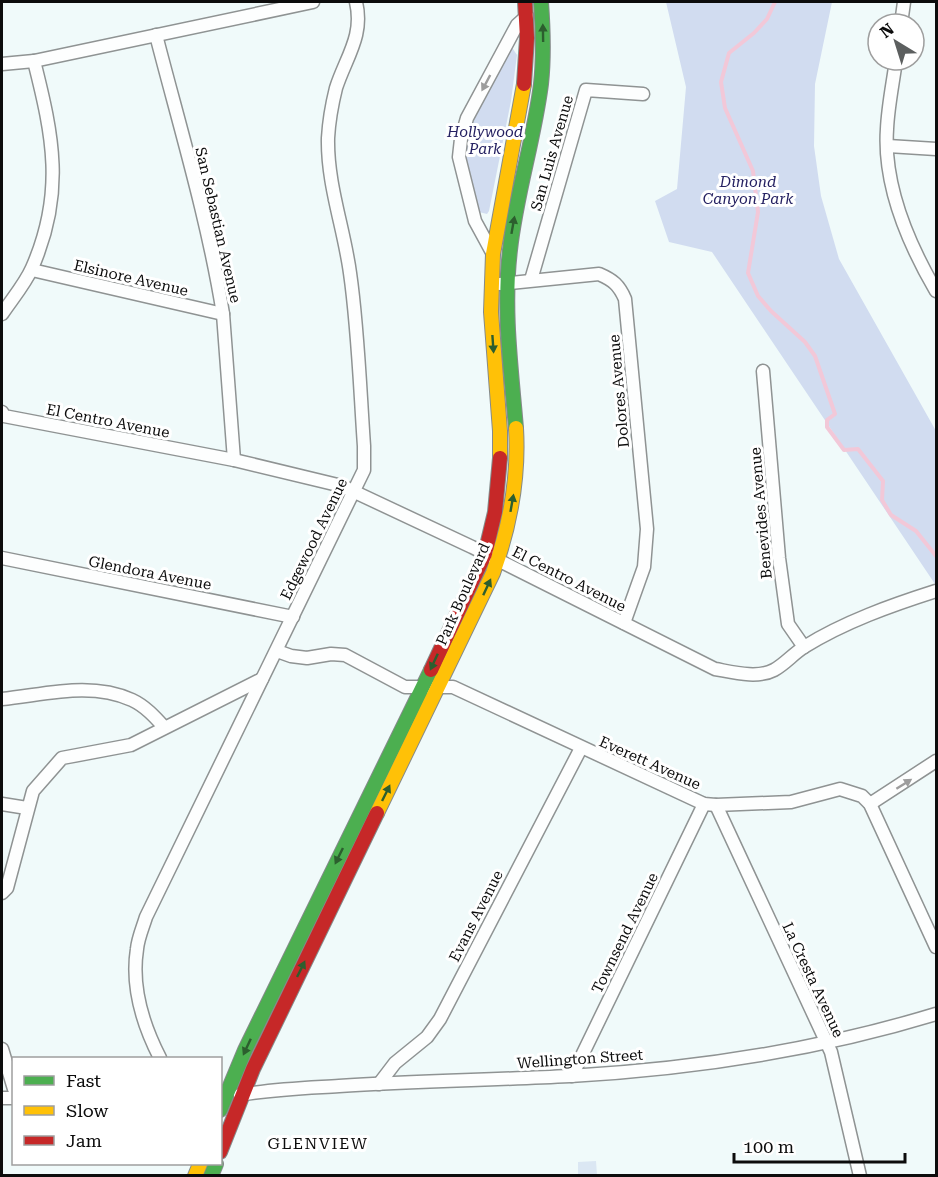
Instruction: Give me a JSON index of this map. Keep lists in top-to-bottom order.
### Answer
{
  "streets": {
    "main road": ["Park Boulevard"],
    "street": [
      "San Luis Avenue",
      "San Sebastian Avenue",
      "Elsinore Avenue",
      "Dolores Avenue",
      "El Centro Avenue",
      "Benevides Avenue",
      "Edgewood Avenue",
      "Glendora Avenue",
      "Everett Avenue",
      "Evans Avenue",
      "Townsend Avenue",
      "La Cresta Avenue",
      "Wellington Street"
    ]
  },
  "crossings": [
    ["San Luis Avenue", "Dolores Avenue"],
    ["San Sebastian Avenue", "Elsinore Avenue"],
    ["San Sebastian Avenue", "El Centro Avenue"],
    ["Dolores Avenue", "El Centro Avenue"],
    ["Dolores Avenue", "Park Boulevard"],
    ["El Centro Avenue", "Benevides Avenue"],
    ["El Centro Avenue", "Edgewood Avenue"],
    ["El Centro Avenue", "Park Boulevard"],
    ["Edgewood Avenue", "Glendora Avenue"],
    ["Edgewood Avenue", "Everett Avenue"],
    ["Park Boulevard", "Everett Avenue"],
    ["Park Boulevard", "Wellington Street"],
    ["Everett Avenue", "Evans Avenue"],
    ["Everett Avenue", "Townsend Avenue"],
    ["Everett Avenue", "La Cresta Avenue"],
    ["Evans Avenue", "Wellington Street"],
    ["Townsend Avenue", "La Cresta Avenue"],
    ["Townsend Avenue", "Wellington Street"],
    ["La Cresta Avenue", "Wellington Street"]
  ],
  "districts": ["GLENVIEW"],
  "parks": ["Hollywood Park", "Dimond Canyon Park"],
  "legend": ["Fast", "Slow", "Jam"],
  "scale_bar": "100 m",
  "north": "top left"
}
